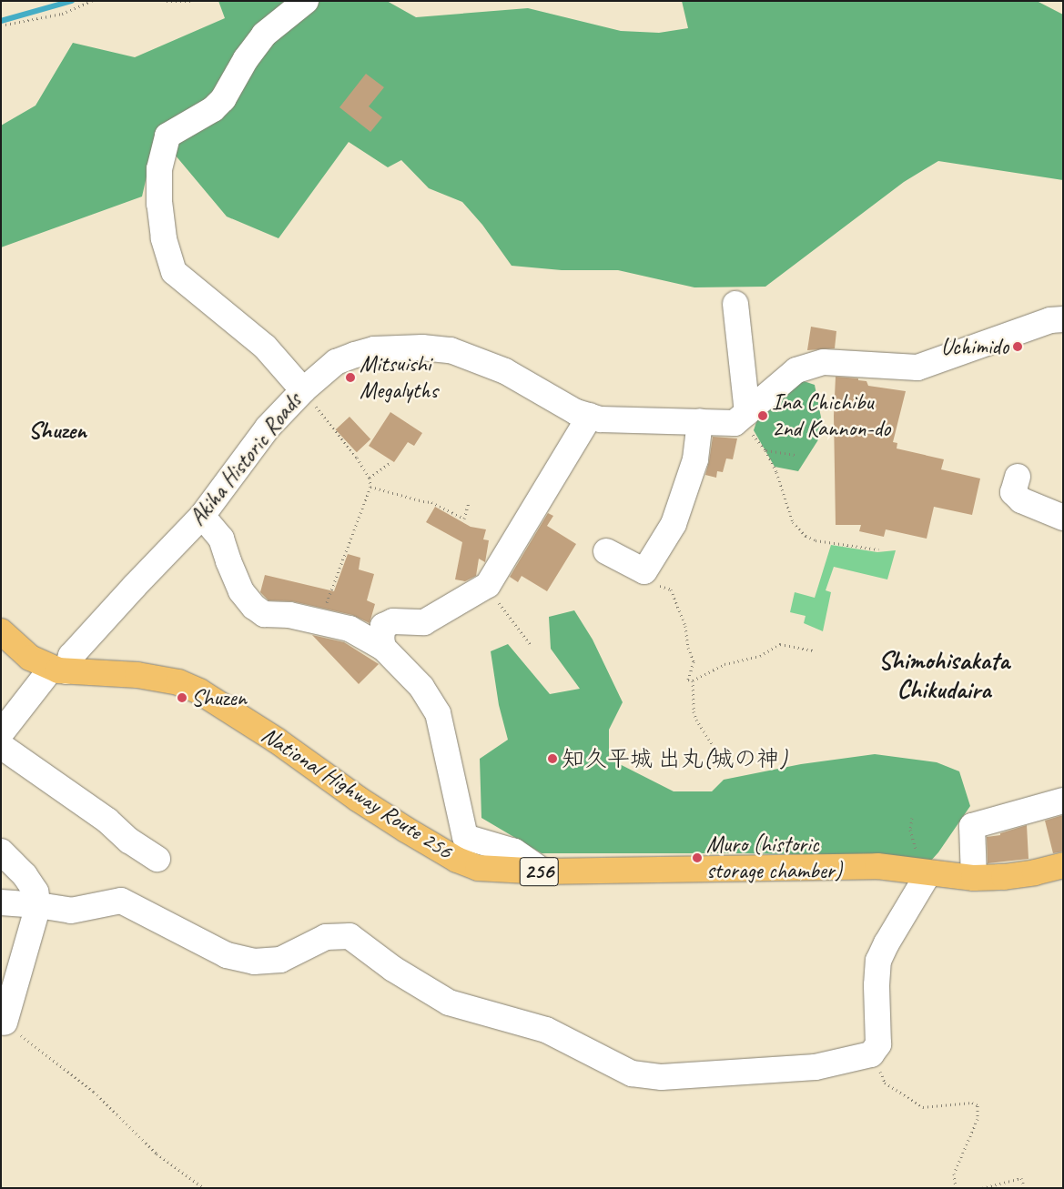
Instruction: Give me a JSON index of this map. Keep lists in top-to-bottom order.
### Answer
{
  "streets": {
    "highway": ["National Highway Route 256", "256"],
    "street": ["Akiha Historic Roads"]
  },
  "crossings": [
    ["Akiha Historic Roads", "National Highway Route 256"]
  ],
  "districts": ["Shuzen", "Shimohisakata Chikudaira"],
  "places": [
    "Uchimido",
    "Mitsuishi Megalyths",
    "Ina Chichibu 2nd Kannon-do",
    "Shuzen",
    "知久平城 出丸(城の神)",
    "Muro (historic storage chamber)"
  ]
}
